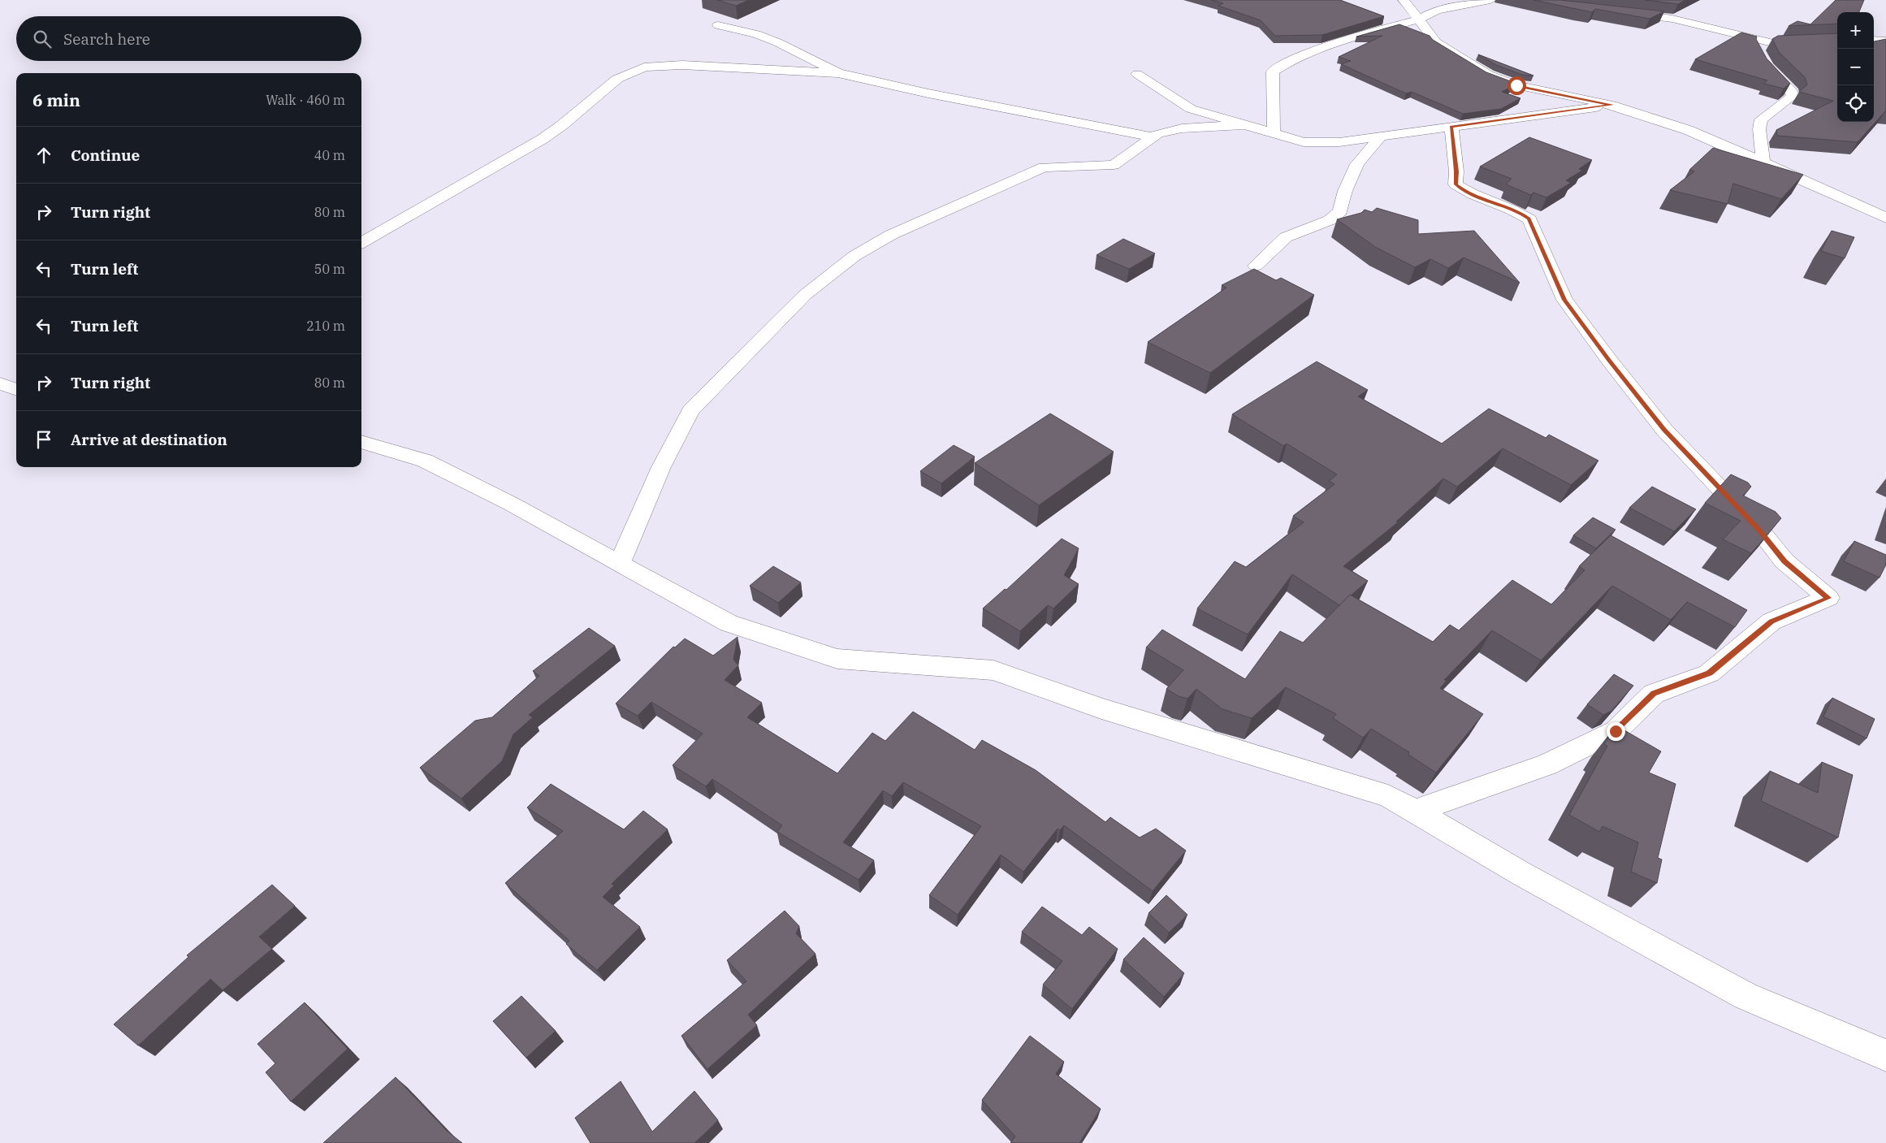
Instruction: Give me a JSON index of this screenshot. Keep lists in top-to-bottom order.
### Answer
{
  "page": {
    "map_buttons": ["+", "−"],
    "search": "Search here",
    "heading": ["6 min", "Walk · 460 m"],
    "list": [
      ["Continue", "40 m"],
      ["Turn right", "80 m"],
      ["Turn left", "50 m"],
      ["Turn left", "210 m"],
      ["Turn right", "80 m"],
      "Arrive at destination"
    ]
  }
}
